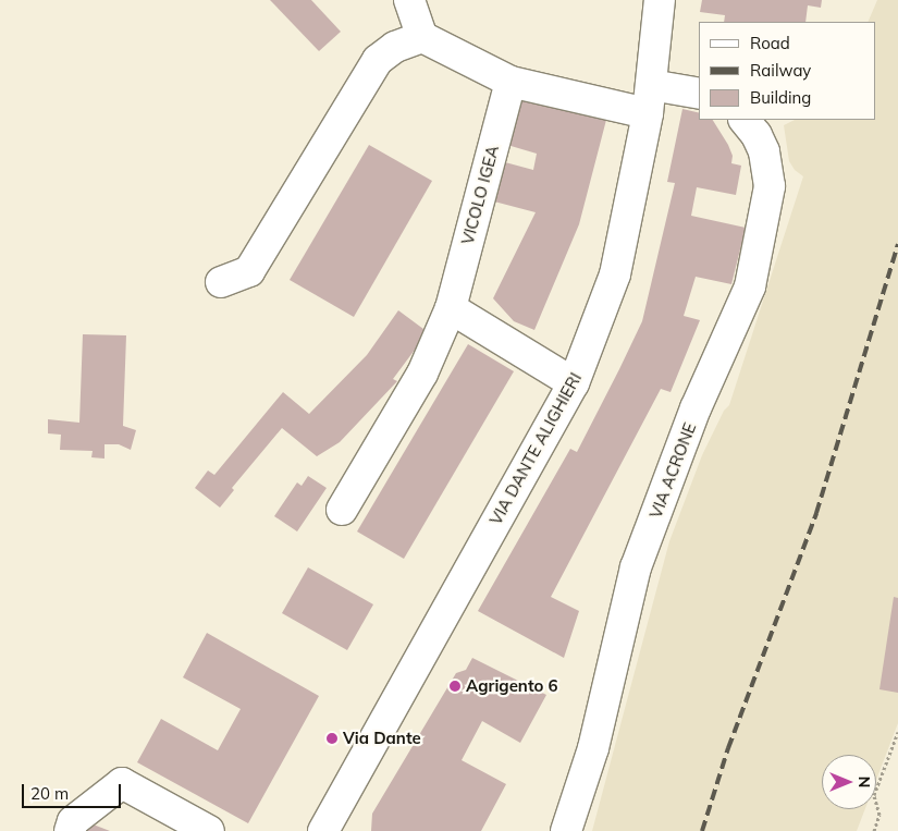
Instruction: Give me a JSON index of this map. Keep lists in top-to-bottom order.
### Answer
{
  "streets": {
    "street": ["VICOLO IGEA", "VIA DANTE ALIGHIERI", "VIA ACRONE"]
  },
  "places": ["Agrigento 6", "Via Dante"],
  "legend": ["Road", "Railway", "Building"],
  "scale_bar": "20 m",
  "north": "right"
}
